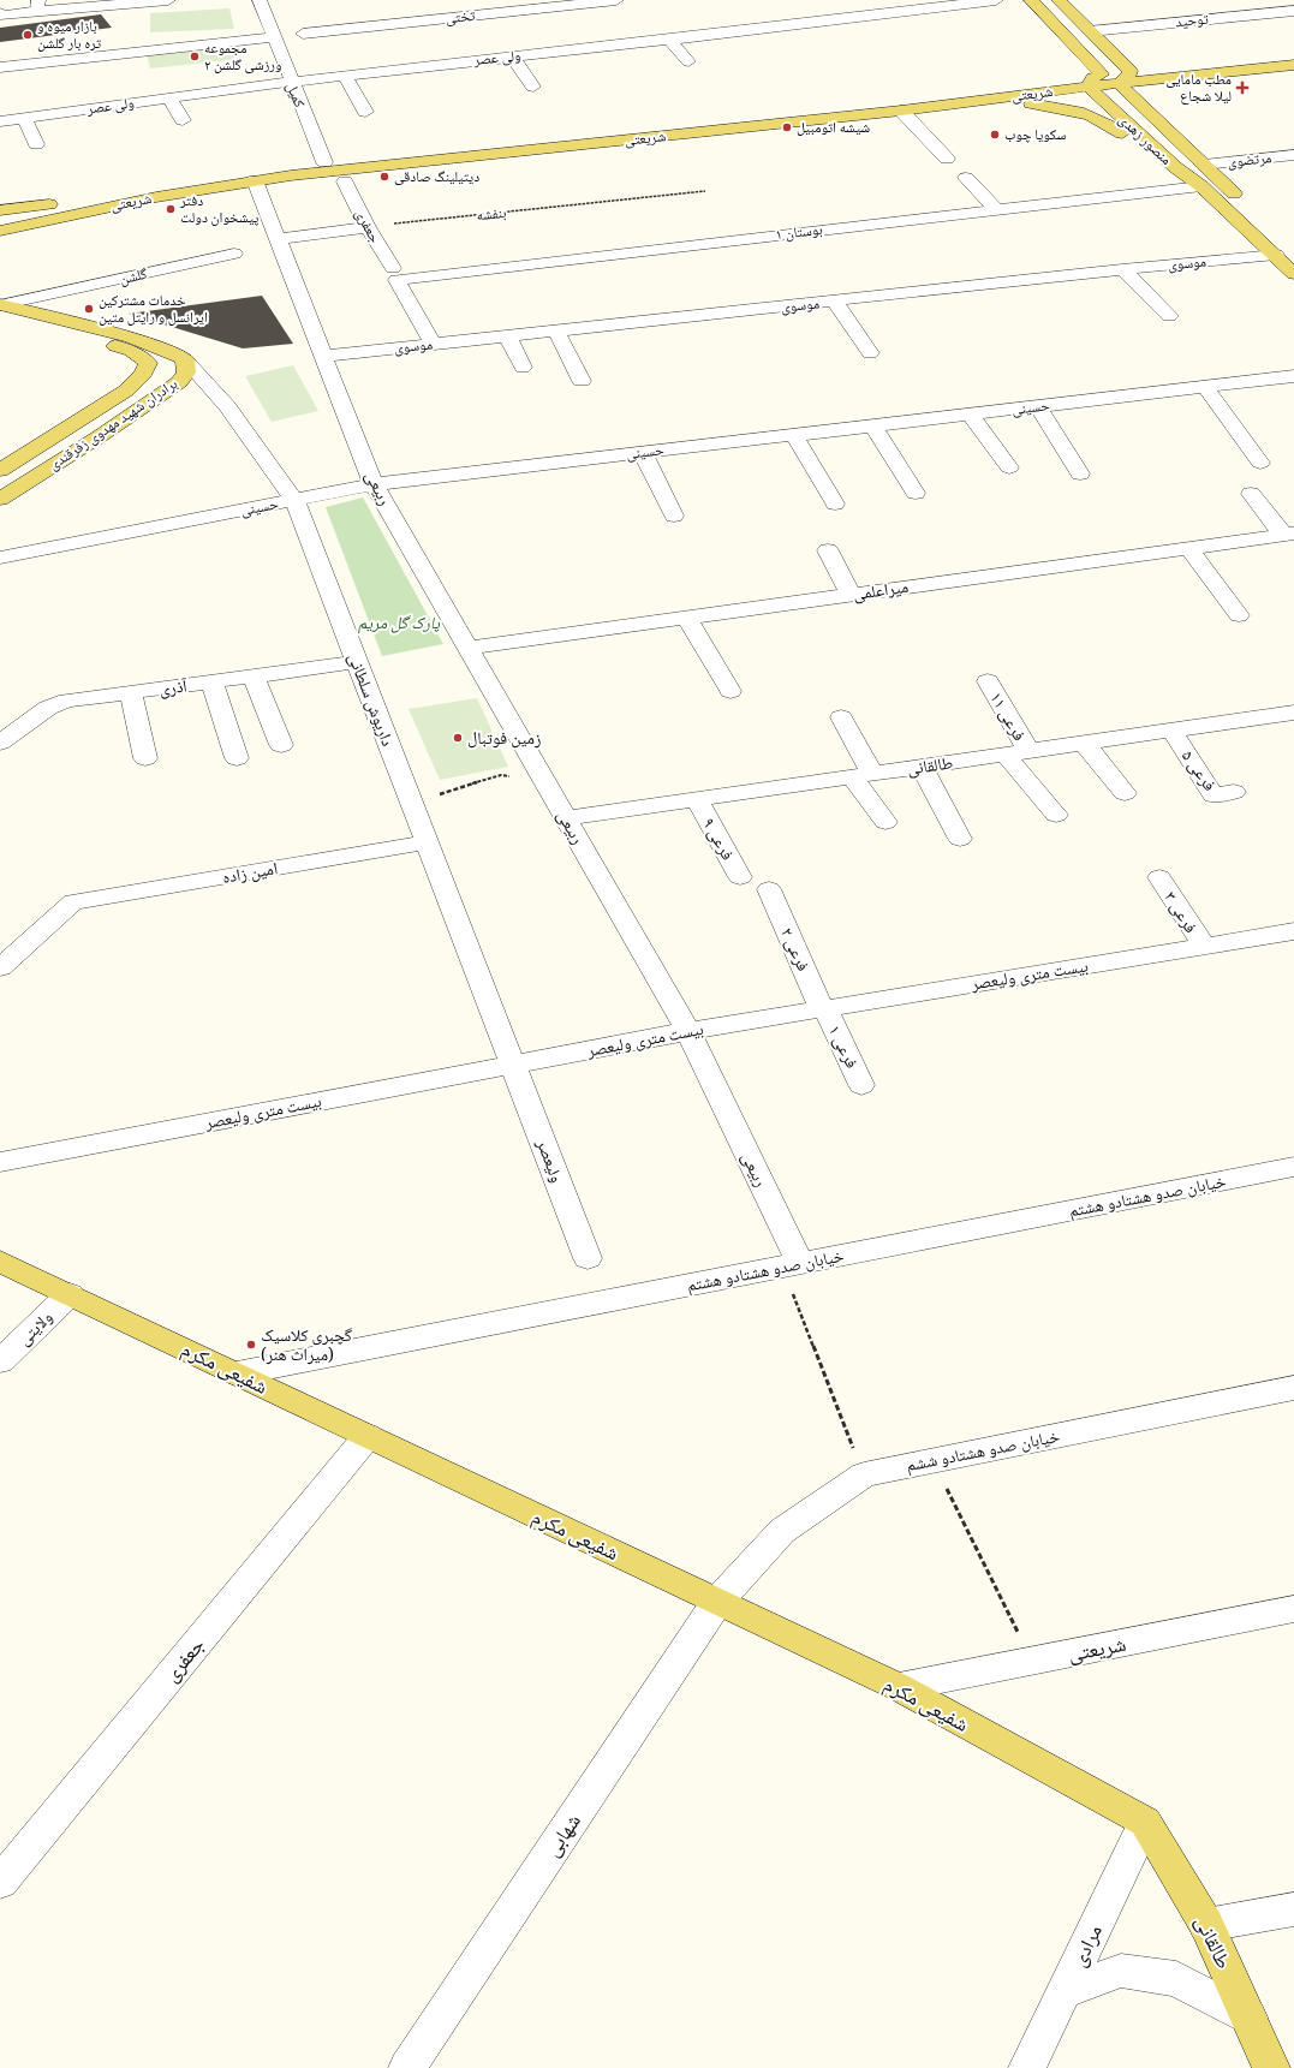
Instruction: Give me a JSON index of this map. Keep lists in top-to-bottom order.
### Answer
{
  "streets": {
    "main road": [
      "شریعتی",
      "منصور زهدی",
      "برادران شهید مهدوی زفرقندی",
      "طالقانی",
      "شفیعی مکرم"
    ],
    "street": [
      "تختی",
      "توحید",
      "ولی عصر",
      "کمیل",
      "مرتضوی",
      "جعفری",
      "بوستان ۱",
      "موسوی",
      "گلشن",
      "حسینی",
      "ربیعی",
      "میراعلمی",
      "آذری",
      "داریوش سلطانی",
      "فرعی ۱۱",
      "فرعی ۵",
      "فرعی ۹",
      "امین زاده",
      "فرعی ۳",
      "فرعی ۲",
      "بیست متری ولیعصر",
      "فرعی ۱",
      "ولیعصر",
      "خیابان صدو هشتادو هشتم",
      "ولایتی",
      "خیابان صدو هشتادو ششم",
      "شهابی",
      "مرادی"
    ],
    "path": ["بنفشه"]
  },
  "crossings": [
    ["ولی عصر", "کمیل"],
    ["شریعتی", "کمیل"],
    ["شریعتی", "منصور زهدی"],
    ["شریعتی", "ربیعی"],
    ["شریعتی", "شفیعی مکرم"],
    ["منصور زهدی", "مرتضوی"],
    ["منصور زهدی", "بوستان ۱"],
    ["منصور زهدی", "موسوی"],
    ["بنفشه", "جعفری"],
    ["جعفری", "بوستان ۱"],
    ["جعفری", "موسوی"],
    ["جعفری", "شفیعی مکرم"],
    ["موسوی", "ربیعی"],
    ["حسینی", "ربیعی"],
    ["حسینی", "داریوش سلطانی"],
    ["برادران شهید مهدوی زفرقندی", "داریوش سلطانی"],
    ["ربیعی", "میراعلمی"],
    ["ربیعی", "طالقانی"],
    ["ربیعی", "بیست متری ولیعصر"],
    ["ربیعی", "خیابان صدو هشتادو هشتم"],
    ["آذری", "داریوش سلطانی"],
    ["داریوش سلطانی", "امین زاده"],
    ["داریوش سلطانی", "بیست متری ولیعصر"],
    ["داریوش سلطانی", "ولیعصر"],
    ["فرعی ۱۱", "طالقانی"],
    ["طالقانی", "فرعی ۵"],
    ["طالقانی", "فرعی ۹"],
    ["طالقانی", "شفیعی مکرم"],
    ["طالقانی", "مرادی"],
    ["فرعی ۳", "بیست متری ولیعصر"],
    ["فرعی ۲", "بیست متری ولیعصر"],
    ["فرعی ۲", "فرعی ۱"],
    ["بیست متری ولیعصر", "فرعی ۱"],
    ["بیست متری ولیعصر", "ولیعصر"],
    ["خیابان صدو هشتادو هشتم", "شفیعی مکرم"],
    ["ولایتی", "شفیعی مکرم"],
    ["شفیعی مکرم", "خیابان صدو هشتادو ششم"],
    ["شفیعی مکرم", "شهابی"],
    ["شفیعی مکرم", "مرادی"],
    ["خیابان صدو هشتادو ششم", "شهابی"]
  ],
  "parks": ["پارک گل مریم"],
  "places": {
    "other": [
      "بازار میوه و تره بار گلشن",
      "مجموعه ورزشی گلشن ۲",
      "شیشه اتومبیل",
      "سکویا چوب",
      "دیتیلینگ صادقی",
      "دفتر پیشخوان دولت",
      "خدمات مشترکین ایرانسل و رایتل متین",
      "زمین فوتبال",
      "گچبری کلاسیک (میراث هنر)"
    ],
    "health": ["مطب مامایی لیلا شجاع"]
  }
}
